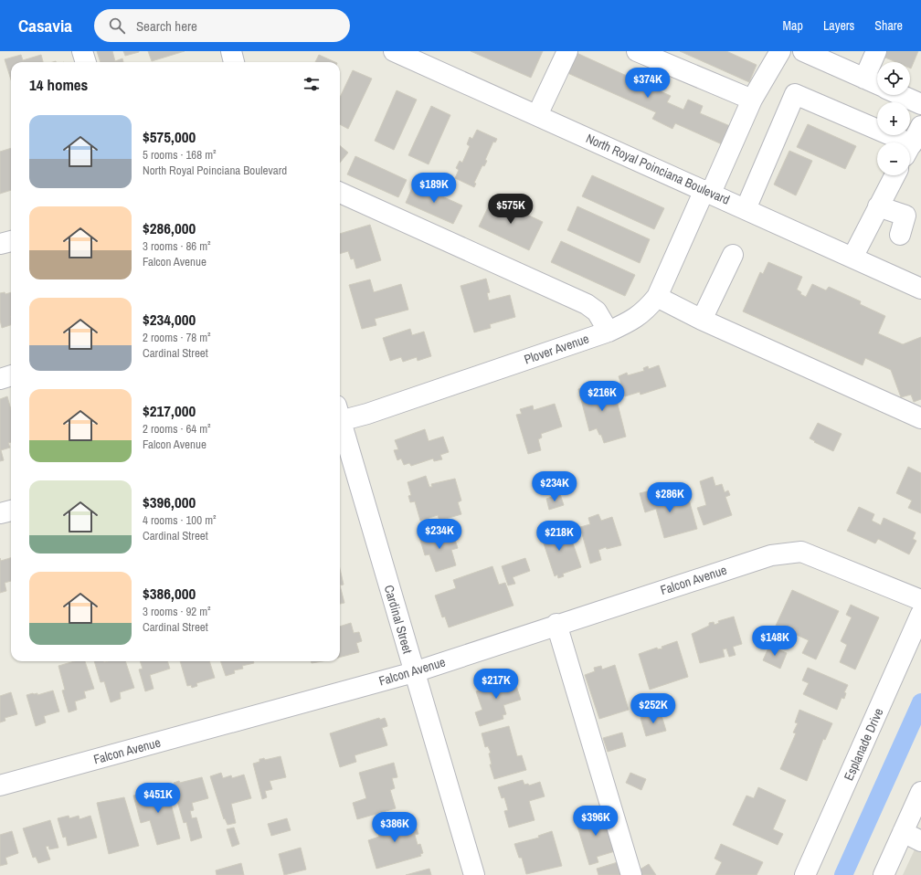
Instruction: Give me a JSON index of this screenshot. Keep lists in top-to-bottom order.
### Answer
{
  "streets": {
    "street": [
      "North Royal Poinciana Boulevard",
      "Plover Avenue",
      "Falcon Avenue",
      "Cardinal Street",
      "Esplanade Drive"
    ]
  },
  "crossings": [
    ["North Royal Poinciana Boulevard", "Plover Avenue"],
    ["Falcon Avenue", "Cardinal Street"]
  ],
  "page": {
    "header": "Casavia",
    "search": "Search here",
    "nav": ["Map", "Layers", "Share"],
    "map_buttons": ["+", "−"],
    "heading": "14 homes",
    "price": [
      "$374K",
      "$189K",
      "$575K",
      "$216K",
      "$234K",
      "$286K",
      "$234K",
      "$218K",
      "$148K",
      "$217K",
      "$252K",
      "$451K",
      "$396K",
      "$386K"
    ],
    "list": [
      {
        "name": "$575,000",
        "note": "5 rooms · 168 m² · North Royal Poinciana Boulevard"
      },
      {
        "name": "$286,000",
        "note": "3 rooms · 86 m² · Falcon Avenue"
      },
      {
        "name": "$234,000",
        "note": "2 rooms · 78 m² · Cardinal Street"
      },
      {
        "name": "$217,000",
        "note": "2 rooms · 64 m² · Falcon Avenue"
      },
      {
        "name": "$396,000",
        "note": "4 rooms · 100 m² · Cardinal Street"
      },
      {
        "name": "$386,000",
        "note": "3 rooms · 92 m² · Cardinal Street"
      }
    ]
  }
}
